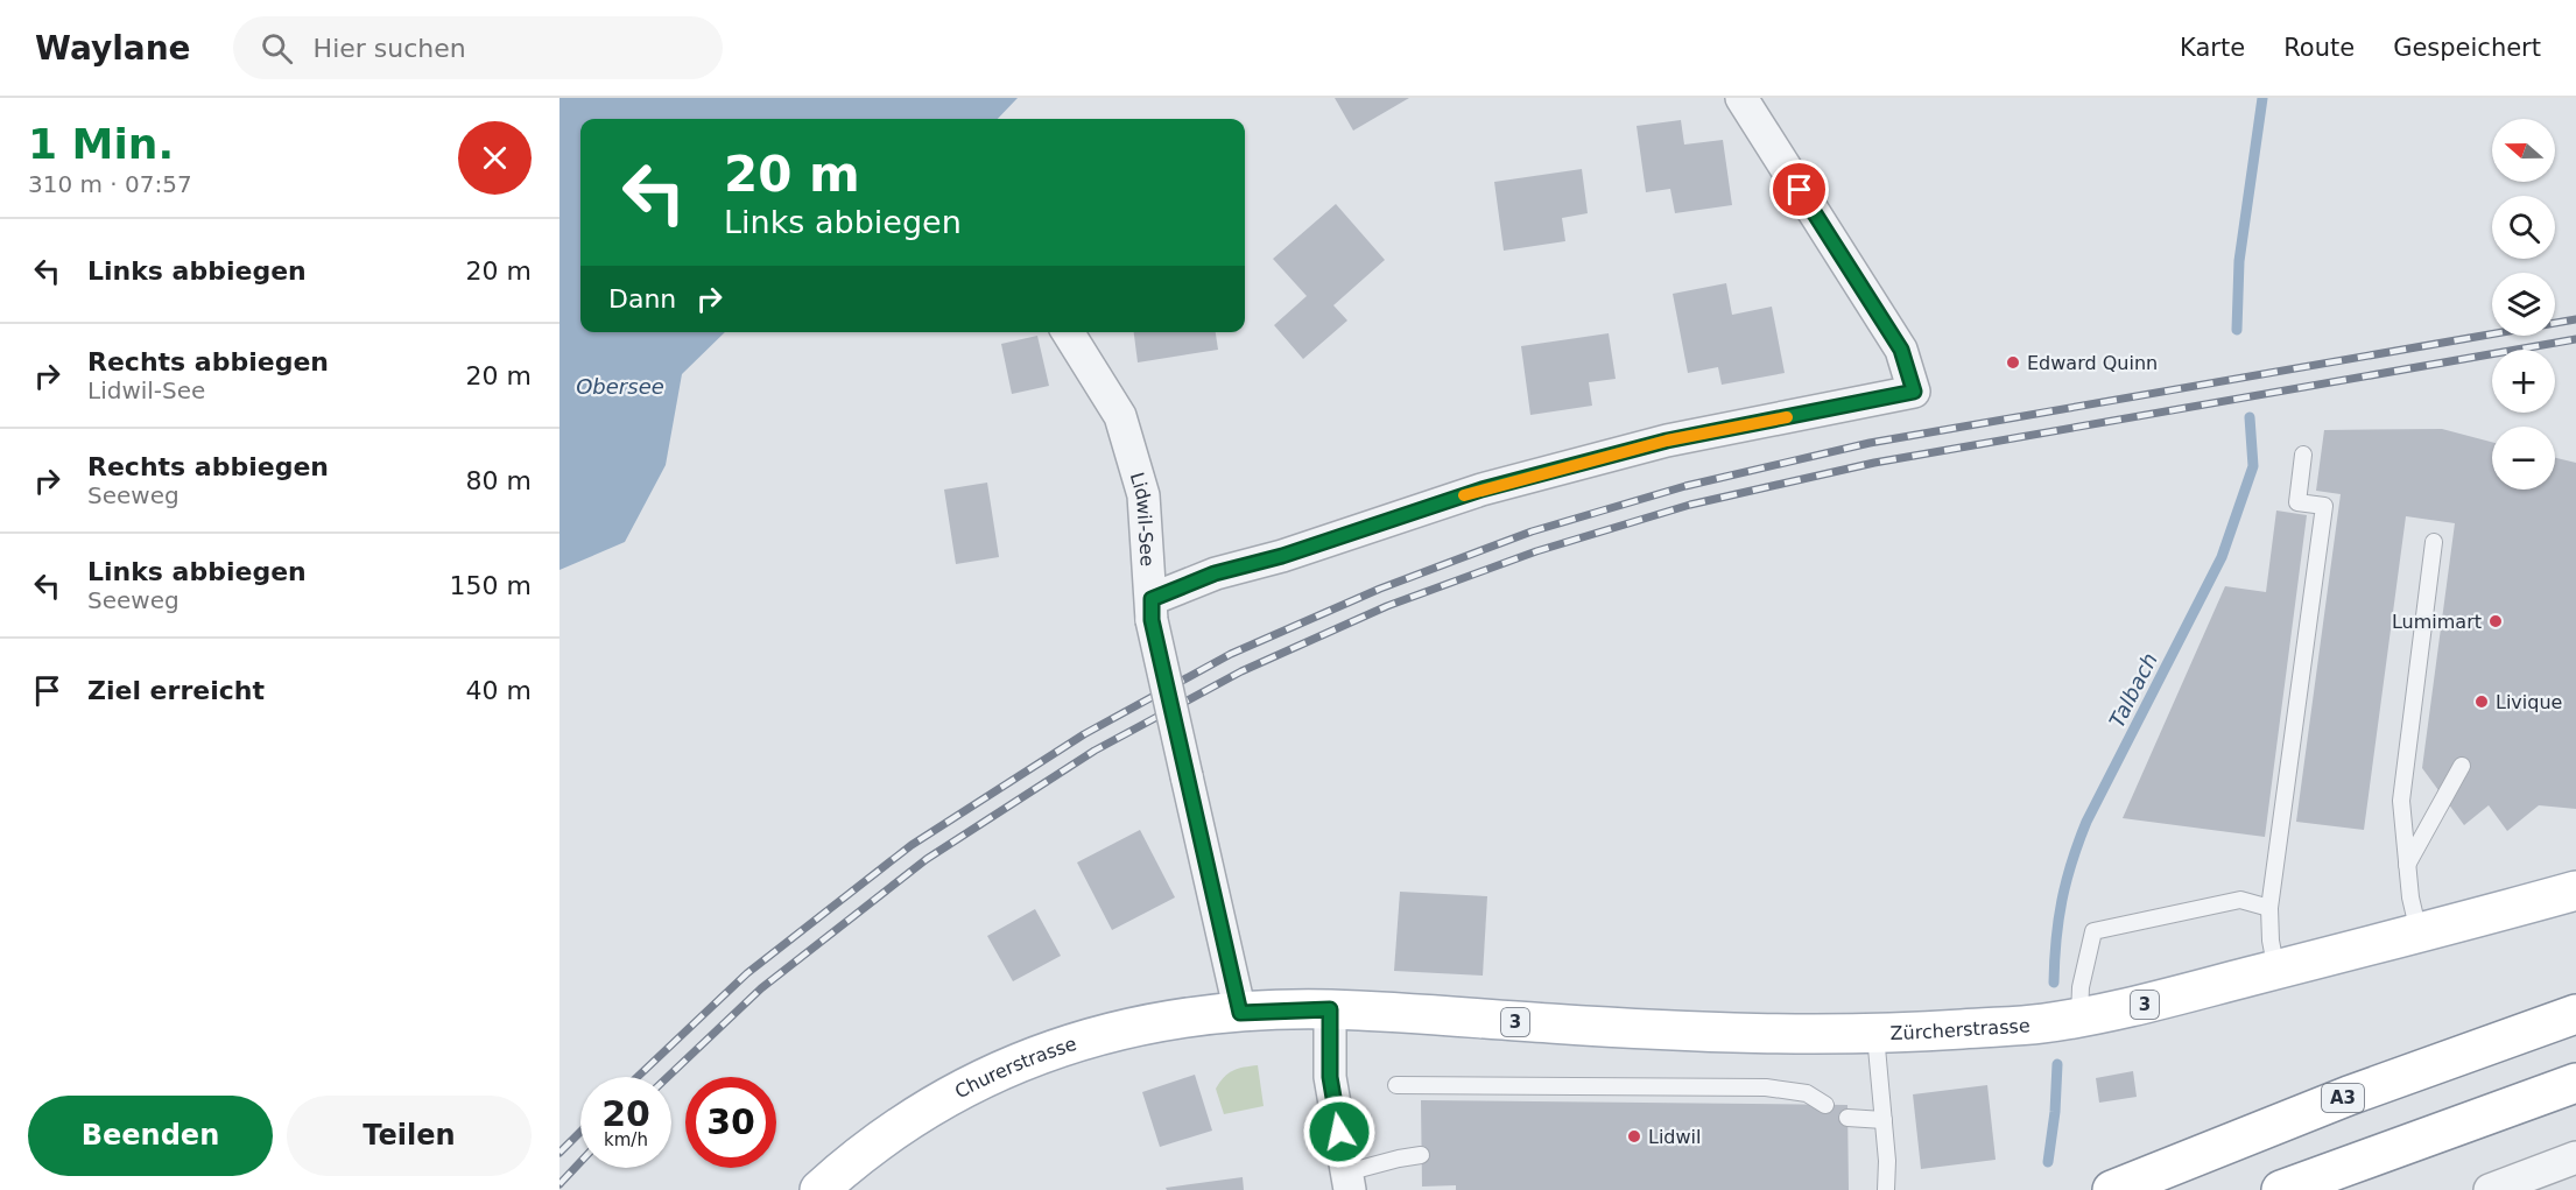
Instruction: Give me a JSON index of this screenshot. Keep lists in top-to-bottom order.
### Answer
{
  "streets": {
    "main road": [
      "3",
      "Zürcherstrasse",
      "Churerstrasse",
      "A3"
    ],
    "street": ["Lidwil-See"]
  },
  "crossings": [
    ["Lidwil-See", "3"],
    ["Lidwil-See", "Churerstrasse"],
    ["3", "Zürcherstrasse"],
    ["3", "Churerstrasse"]
  ],
  "water": ["Obersee", "Talbach"],
  "places": [
    "Edward Quinn",
    "Lumimart",
    "Livique",
    "Lidwil"
  ],
  "north": "left",
  "page": {
    "header": "Waylane",
    "search": "Hier suchen",
    "nav": ["Karte", "Route", "Gespeichert"],
    "heading": ["1 Min.", "310 m · 07:57"],
    "map_buttons": ["+", "−"],
    "turn": ["20 m", "Links abbiegen"],
    "list": [
      {
        "name": "Links abbiegen",
        "value": "20 m"
      },
      {
        "name": "Rechts abbiegen",
        "note": "Lidwil-See",
        "value": "20 m"
      },
      {
        "name": "Rechts abbiegen",
        "note": "Seeweg",
        "value": "80 m"
      },
      {
        "name": "Links abbiegen",
        "note": "Seeweg",
        "value": "150 m"
      },
      {
        "name": "Ziel erreicht",
        "value": "40 m"
      }
    ],
    "then": "Dann",
    "speed": "20 km/h",
    "limit": "30",
    "buttons": ["Beenden", "Teilen"]
  }
}
